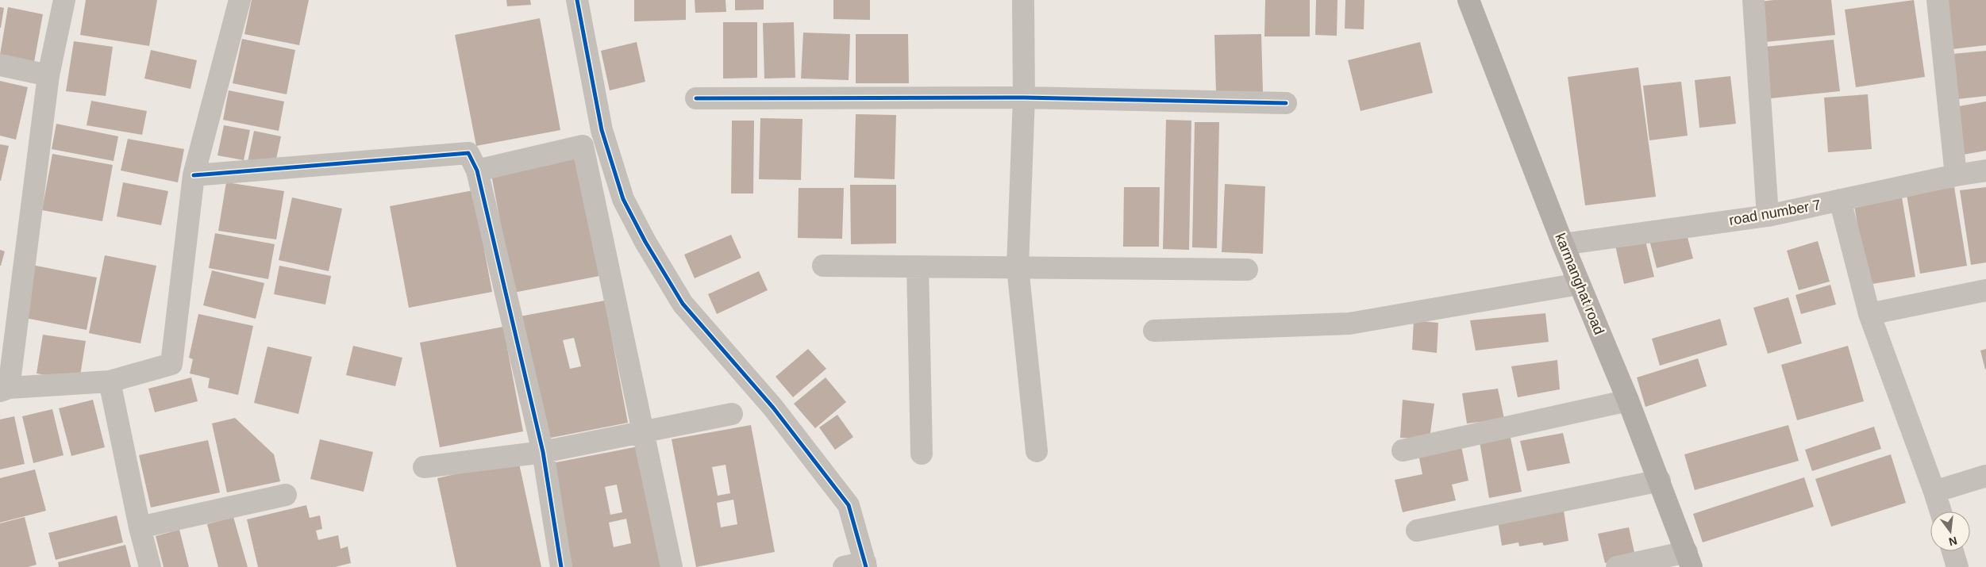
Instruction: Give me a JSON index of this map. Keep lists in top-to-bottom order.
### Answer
{
  "streets": {
    "main road": ["karmanghat road"],
    "street": ["road number 7"]
  },
  "crossings": [
    ["road number 7", "karmanghat road"]
  ],
  "north": "bottom"
}
